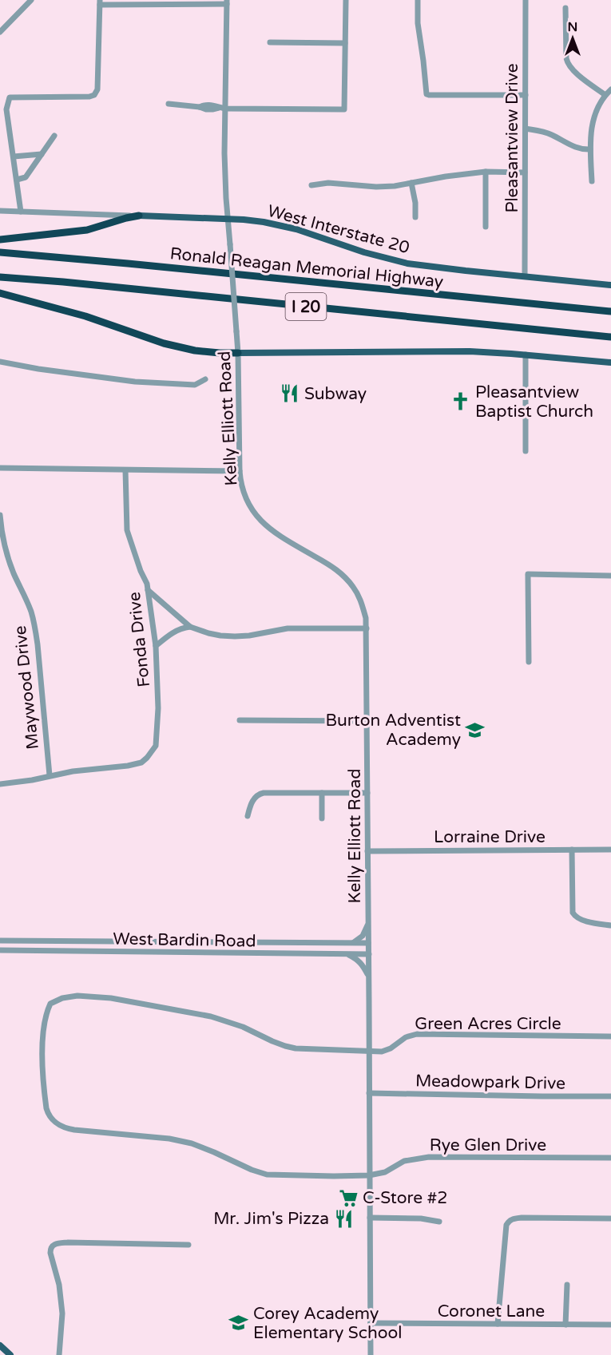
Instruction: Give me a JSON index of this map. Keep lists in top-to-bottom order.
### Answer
{
  "streets": {
    "highway": ["Ronald Reagan Memorial Highway", "I 20"],
    "main road": ["West Interstate 20"],
    "street": [
      "Pleasantview Drive",
      "Kelly Elliott Road",
      "Fonda Drive",
      "Maywood Drive",
      "Lorraine Drive",
      "West Bardin Road",
      "Green Acres Circle",
      "Meadowpark Drive",
      "Rye Glen Drive",
      "Coronet Lane"
    ]
  },
  "crossings": [
    ["Pleasantview Drive", "West Interstate 20"],
    ["West Interstate 20", "Kelly Elliott Road"],
    ["Kelly Elliott Road", "Lorraine Drive"],
    ["Kelly Elliott Road", "West Bardin Road"],
    ["Kelly Elliott Road", "Green Acres Circle"],
    ["Kelly Elliott Road", "Meadowpark Drive"],
    ["Kelly Elliott Road", "Rye Glen Drive"],
    ["Kelly Elliott Road", "Coronet Lane"],
    ["Fonda Drive", "Maywood Drive"],
    ["Green Acres Circle", "Rye Glen Drive"]
  ],
  "places": {
    "restaurant": ["Subway", "Mr. Jim's Pizza"],
    "church": ["Pleasantview Baptist Church"],
    "school or university": ["Burton Adventist Academy", "Corey Academy Elementary School"],
    "supermarket": ["C-Store #2"]
  },
  "north": "top"
}
